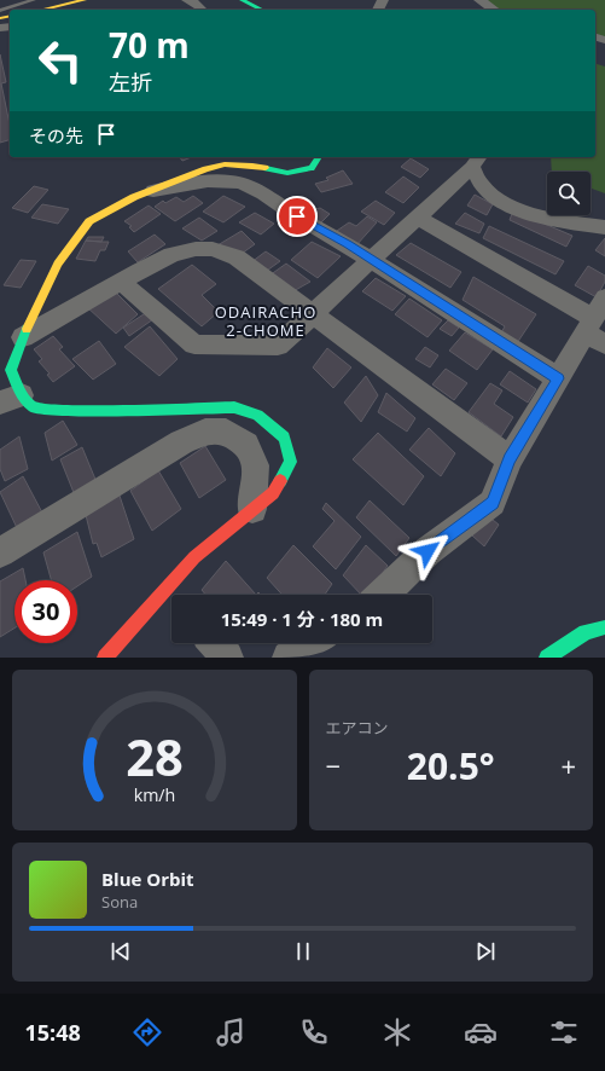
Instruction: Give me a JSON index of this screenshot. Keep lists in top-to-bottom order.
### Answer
{
  "districts": ["ODAIRACHO 2-CHOME"],
  "page": {
    "turn": ["70 m", "左折"],
    "then": "その先",
    "limit": "30",
    "trip": "15:49 · 1 分 · 180 m",
    "tile": "エアコン",
    "heat": ["−", "20.5°", "+"],
    "song": ["Blue Orbit", "Sona"],
    "tabs": "15:48",
    "gauge": ["28", "km/h"]
  }
}
